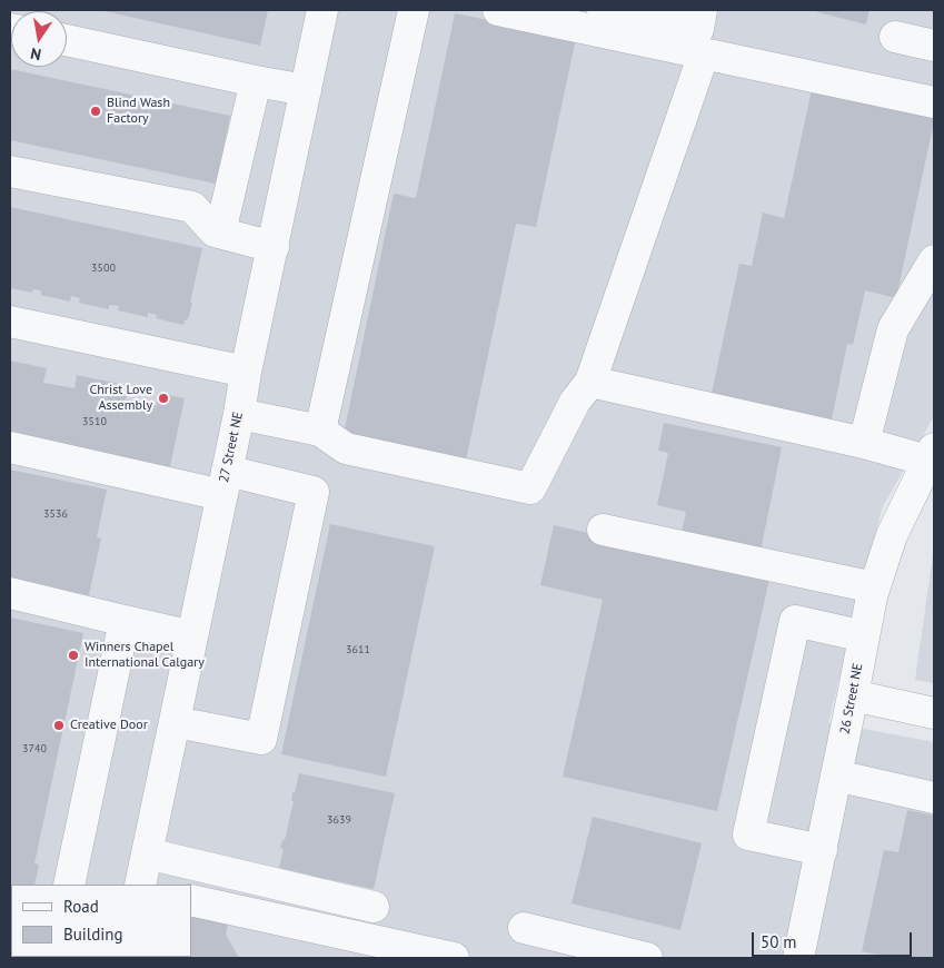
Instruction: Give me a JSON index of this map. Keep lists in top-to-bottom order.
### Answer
{
  "streets": {
    "street": ["27 Street NE", "26 Street NE"]
  },
  "places": [
    "Blind Wash Factory",
    "Christ Love Assembly",
    "Winners Chapel International Calgary",
    "Creative Door"
  ],
  "house_numbers": [
    "3500",
    "3510",
    "3536",
    "3611",
    "3740",
    "3639"
  ],
  "legend": ["Road", "Building"],
  "scale_bar": "50 m",
  "north": "bottom"
}
